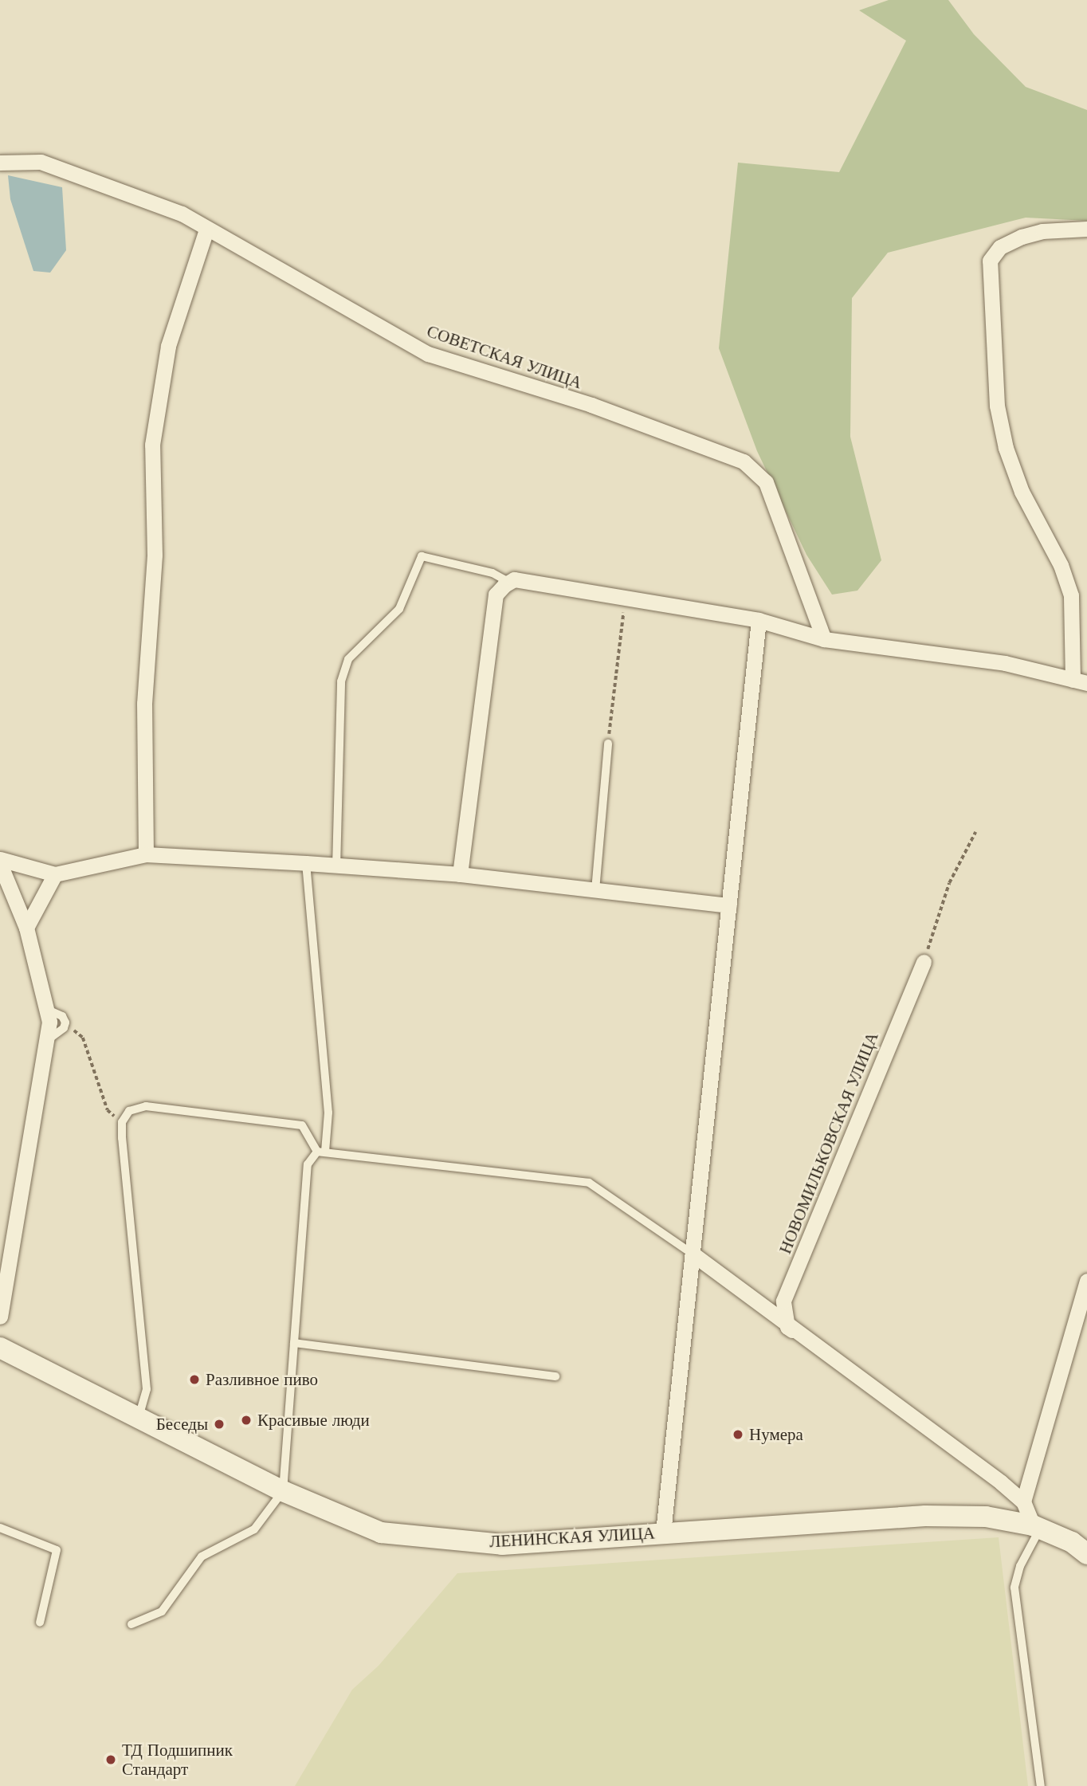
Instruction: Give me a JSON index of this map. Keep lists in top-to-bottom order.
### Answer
{
  "streets": {
    "street": ["СОВЕТСКАЯ УЛИЦА", "НОВОМИЛЬКОВСКАЯ УЛИЦА", "ЛЕНИНСКАЯ УЛИЦА"]
  },
  "places": [
    "Разливное пиво",
    "Красивые люди",
    "Беседы",
    "Нумера",
    "ТД Подшипник Стандарт"
  ]
}
